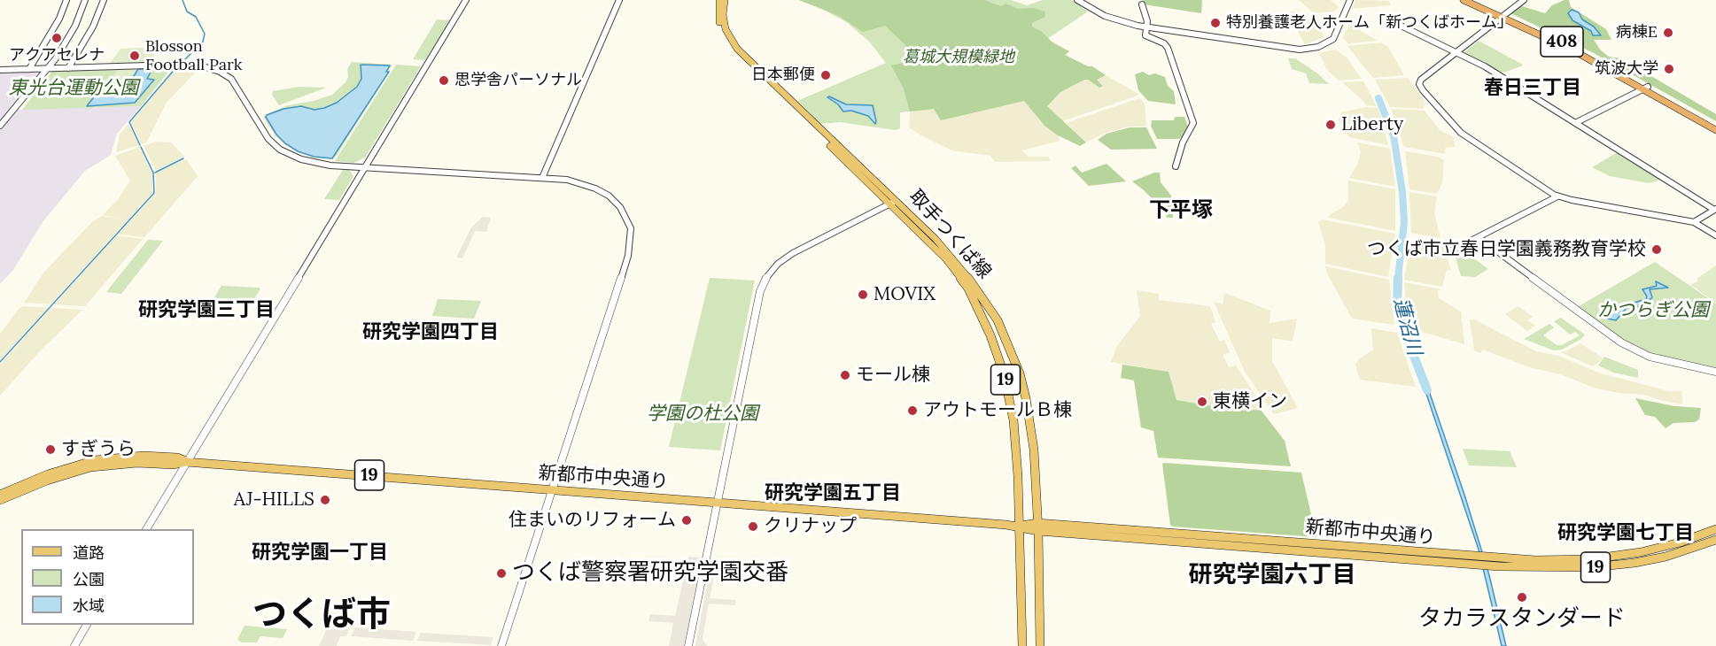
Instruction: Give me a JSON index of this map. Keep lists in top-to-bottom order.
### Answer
{
  "streets": {
    "highway": ["408"],
    "main road": ["取手つくば線", "19", "新都市中央通り"]
  },
  "crossings": [
    ["取手つくば線", "新都市中央通り"]
  ],
  "districts": [
    "春日三丁目",
    "下平塚",
    "研究学園三丁目",
    "研究学園四丁目",
    "研究学園五丁目",
    "研究学園七丁目",
    "研究学園一丁目",
    "研究学園六丁目",
    "つくば市"
  ],
  "water": ["蓮沼川"],
  "parks": [
    "葛城大規模緑地",
    "東光台運動公園",
    "かつらぎ公園",
    "学園の杜公園"
  ],
  "places": [
    "特別養護老人ホーム「新つくばホーム」",
    "病棟E",
    "アクアセレナ",
    "Blosson Football Park",
    "筑波大学",
    "日本郵便",
    "思学舎パーソナル",
    "Liberty",
    "つくば市立春日学園義務教育学校",
    "MOVIX",
    "モール棟",
    "東横イン",
    "アウトモールＢ棟",
    "すぎうら",
    "AJ-HILLS",
    "住まいのリフォーム",
    "クリナップ",
    "つくば警察署研究学園交番",
    "タカラスタンダード"
  ],
  "legend": ["道路", "公園", "水域"]
}
